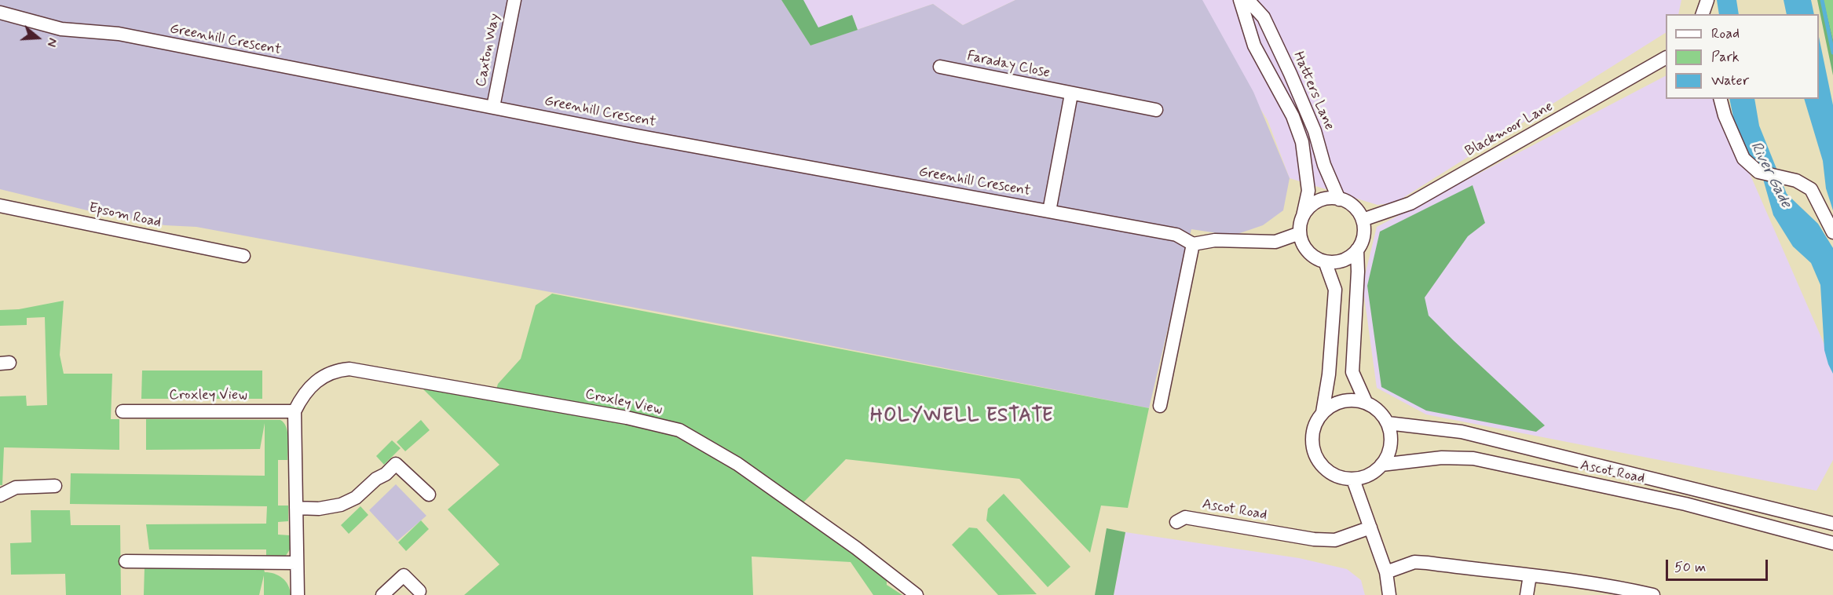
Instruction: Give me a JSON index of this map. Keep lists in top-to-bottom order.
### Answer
{
  "streets": {
    "street": [
      "Greenhill Crescent",
      "Caxton Way",
      "Faraday Close",
      "Hatters Lane",
      "Blackmoor Lane",
      "Epsom Road",
      "Croxley View",
      "Ascot Road"
    ]
  },
  "crossings": [
    ["Greenhill Crescent", "Caxton Way"],
    ["Hatters Lane", "Blackmoor Lane"]
  ],
  "districts": ["HOLYWELL ESTATE"],
  "water": ["River Gade"],
  "legend": ["Road", "Park", "Water"],
  "scale_bar": "50 m",
  "north": "right"
}
